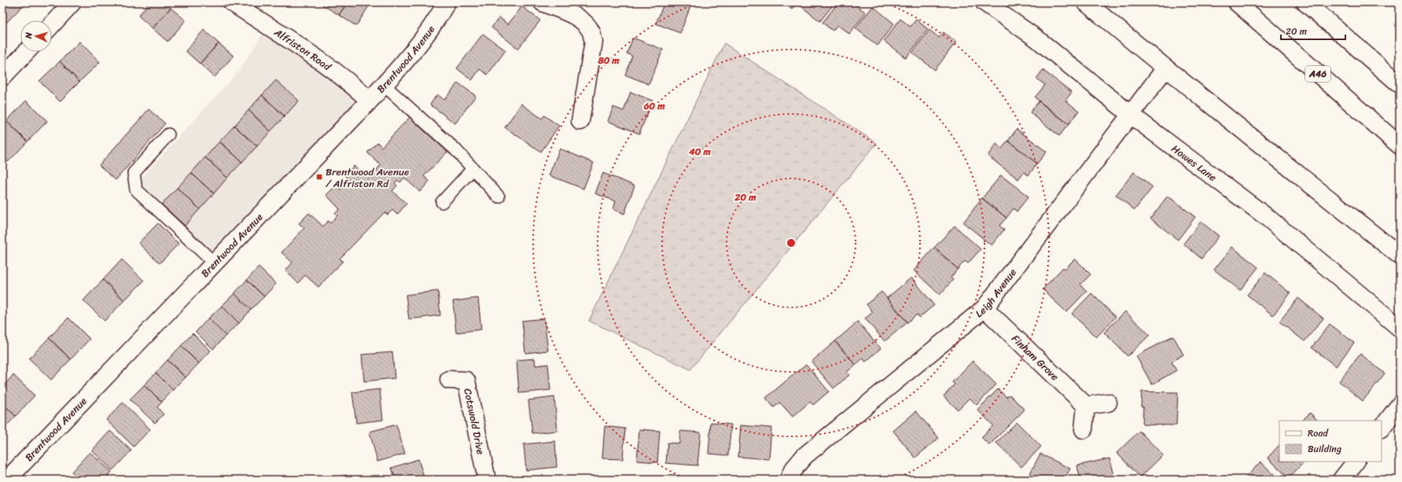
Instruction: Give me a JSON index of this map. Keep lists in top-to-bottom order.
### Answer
{
  "streets": {
    "main road": [
      "Alfriston Road",
      "Brentwood Avenue",
      "A46",
      "Howes Lane",
      "Leigh Avenue",
      "Finham Grove",
      "Cotswold Drive"
    ]
  },
  "crossings": [
    ["Alfriston Road", "Brentwood Avenue"],
    ["Howes Lane", "Leigh Avenue"],
    ["Leigh Avenue", "Finham Grove"]
  ],
  "places": {
    "transit": ["Brentwood Avenue / Alfriston Rd"]
  },
  "legend": ["Road", "Building"],
  "scale_bar": "20 m",
  "north": "left",
  "rings": [
    "80 m",
    "60 m",
    "40 m",
    "20 m"
  ]
}
